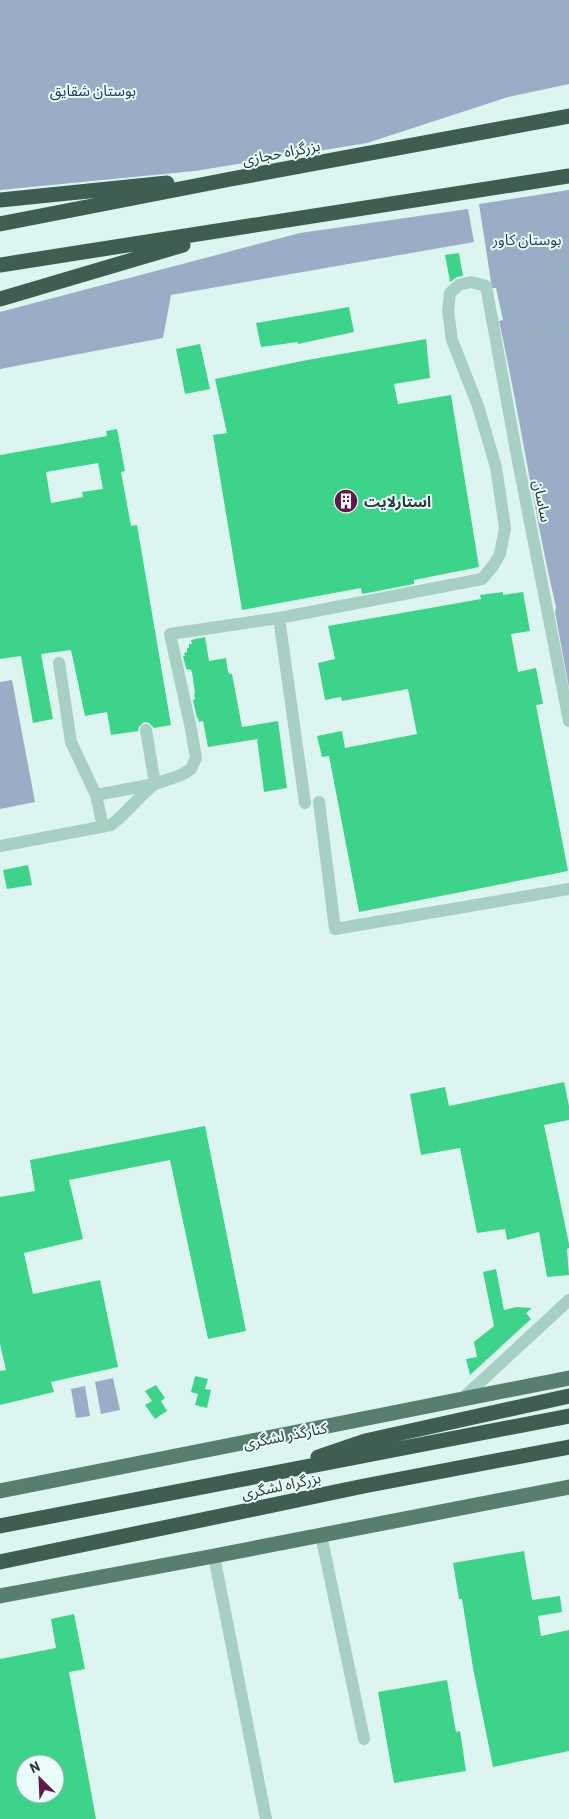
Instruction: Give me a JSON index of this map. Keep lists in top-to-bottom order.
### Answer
{
  "streets": {
    "highway": ["بزرگراه حجازی", "بزرگراه لشگری"],
    "main road": ["کنارگذر لشگری"],
    "street": ["ساسان"]
  },
  "parks": ["بوستان شقایق", "بوستان کاور"],
  "places": {
    "building": ["استارلایت"]
  },
  "north": "top left"
}
